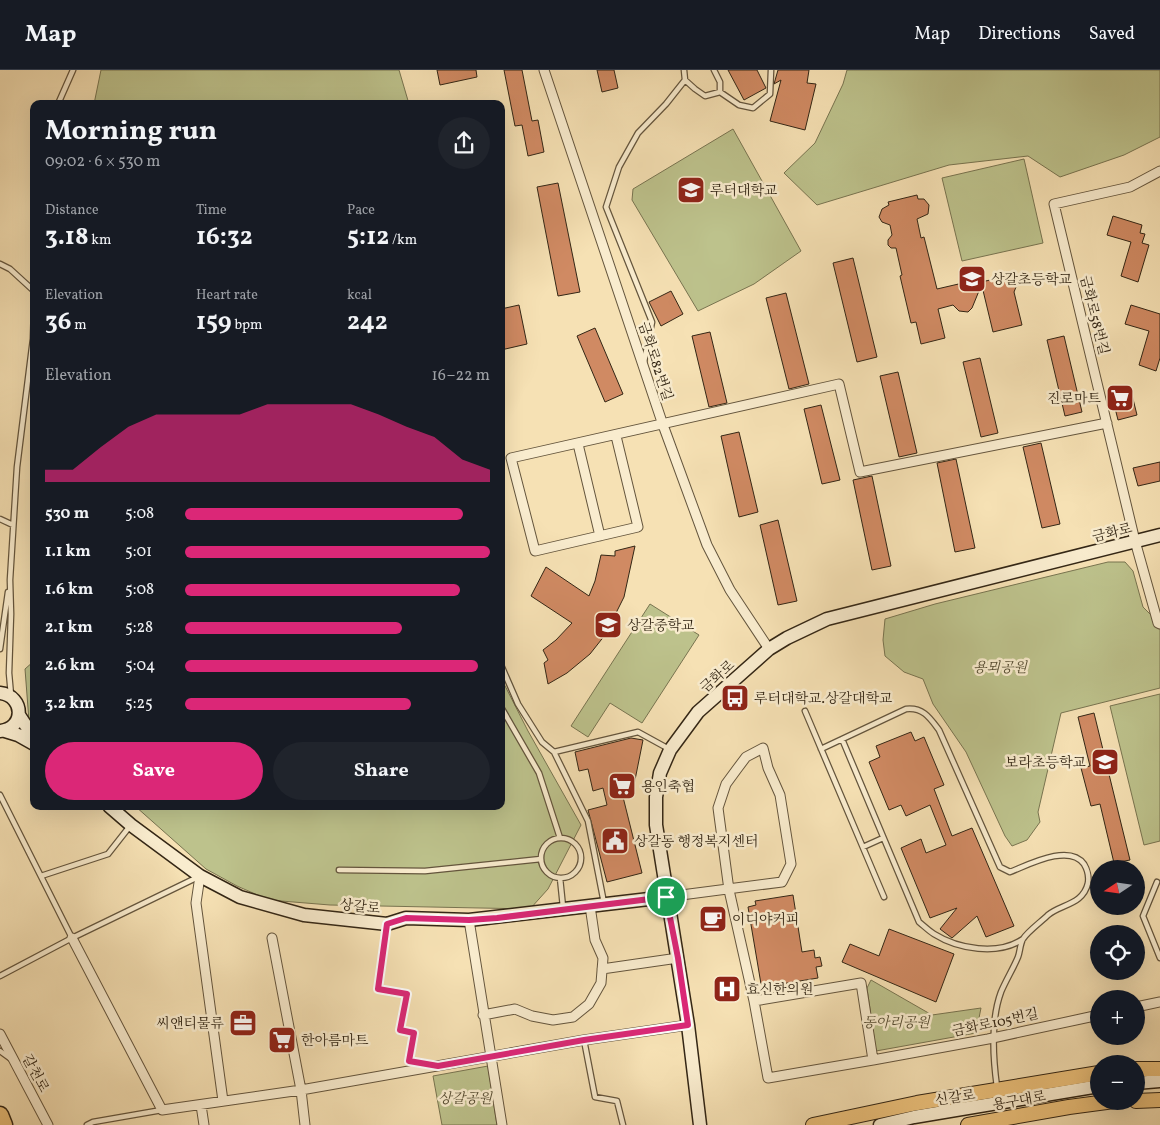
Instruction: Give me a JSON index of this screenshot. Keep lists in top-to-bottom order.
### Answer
{
  "streets": {
    "main road": ["신갈로", "용구대로"],
    "street": [
      "금화로58번길",
      "금화로82번길",
      "금화로",
      "상갈로",
      "금화로105번길",
      "갈천로"
    ]
  },
  "crossings": [
    ["금화로58번길", "금화로"],
    ["금화로82번길", "금화로"],
    ["금화로", "상갈로"]
  ],
  "parks": ["용뫼공원", "동아리공원", "상갈공원"],
  "places": {
    "school or university": [
      "루터대학교",
      "상갈초등학교",
      "상갈중학교",
      "보라초등학교"
    ],
    "supermarket": ["진로마트", "용인축협", "한아름마트"],
    "bus stop": ["루터대학교.상갈대학교"],
    "public building": ["상갈동 행정복지센터"],
    "cafe": ["이디야커피"],
    "hospital": ["효신한의원"],
    "office": ["씨앤티물류"]
  },
  "north": "left",
  "page": {
    "header": "Map",
    "nav": ["Map", "Directions", "Saved"],
    "heading": ["Morning run", "09:02 · 6 × 530 m"],
    "stats": [
      ["Distance", "3.18 km"],
      ["Time", "16:32"],
      ["Pace", "5:12 /km"],
      ["Elevation", "36 m"],
      ["Heart rate", "159 bpm"],
      ["kcal", "242"]
    ],
    "chart": ["Elevation", "16–22 m"],
    "list": [
      {
        "name": "530 m",
        "note": "5:08"
      },
      {
        "name": "1.1 km",
        "note": "5:01"
      },
      {
        "name": "1.6 km",
        "note": "5:08"
      },
      {
        "name": "2.1 km",
        "note": "5:28"
      },
      {
        "name": "2.6 km",
        "note": "5:04"
      },
      {
        "name": "3.2 km",
        "note": "5:25"
      }
    ],
    "buttons": ["Save", "Share"],
    "map_buttons": ["+", "−"]
  }
}
